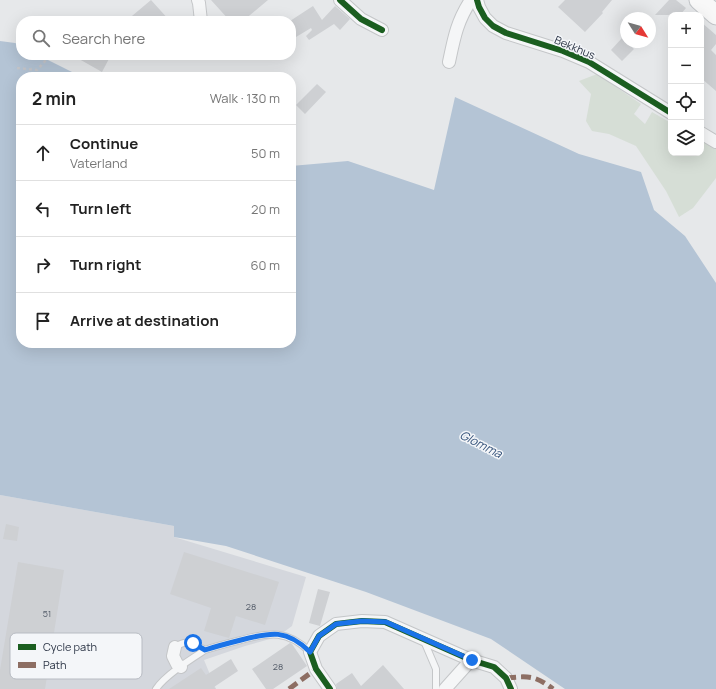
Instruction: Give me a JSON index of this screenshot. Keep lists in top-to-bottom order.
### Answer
{
  "streets": {
    "street": ["Bekkhus"]
  },
  "water": ["Glomma"],
  "house_numbers": ["28", "51", "28"],
  "legend": ["Cycle path", "Path"],
  "north": "bottom right",
  "page": {
    "map_buttons": ["+", "−"],
    "search": "Search here",
    "heading": ["2 min", "Walk · 130 m"],
    "list": [
      ["Continue", "Vaterland", "50 m"],
      ["Turn left", "20 m"],
      ["Turn right", "60 m"],
      "Arrive at destination"
    ]
  }
}
